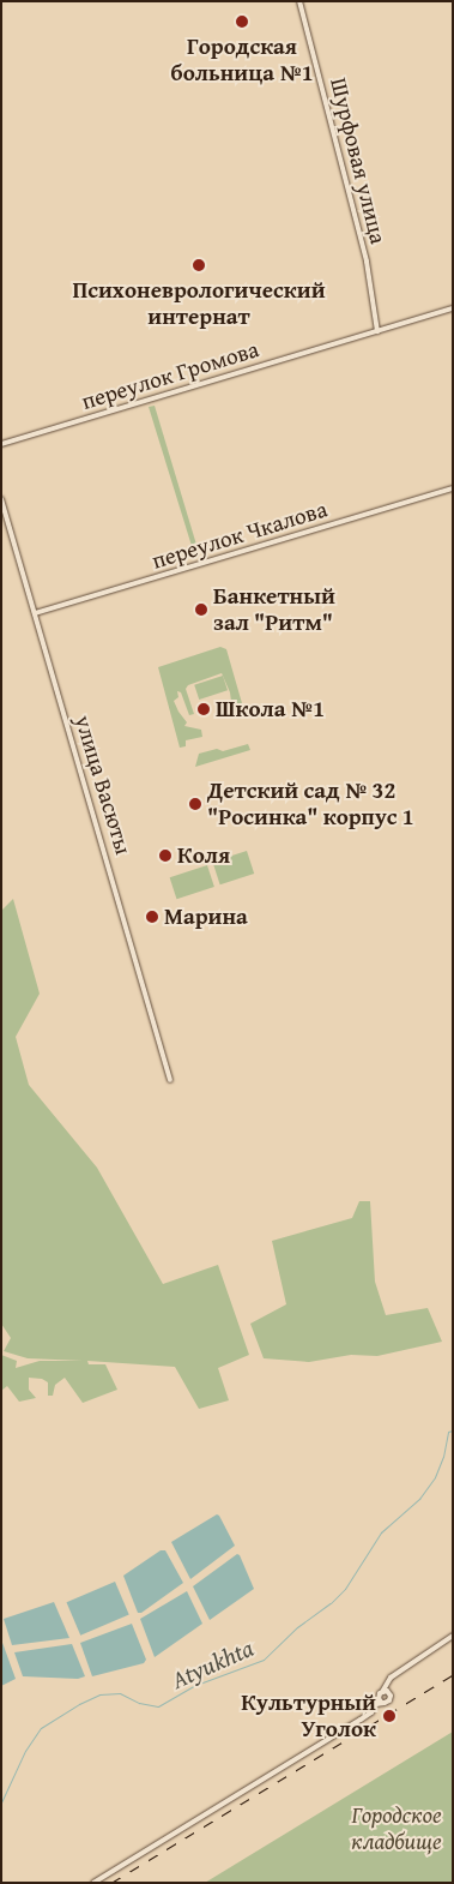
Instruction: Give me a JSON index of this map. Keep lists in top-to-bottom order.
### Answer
{
  "streets": {
    "street": [
      "Шурфовая улица",
      "переулок Громова",
      "переулок Чкалова",
      "улица Васюты"
    ]
  },
  "crossings": [
    ["Шурфовая улица", "переулок Громова"],
    ["переулок Чкалова", "улица Васюты"]
  ],
  "water": ["Atyukhta"],
  "parks": ["Городское кладбище"],
  "places": [
    "Городская больница №1",
    "Психоневрологический интернат",
    "Банкетный зал \"Ритм\"",
    "Школа №1",
    "Детский сад № 32 \"Росинка\" корпус 1",
    "Коля",
    "Марина",
    "Культурный Уголок"
  ]
}
